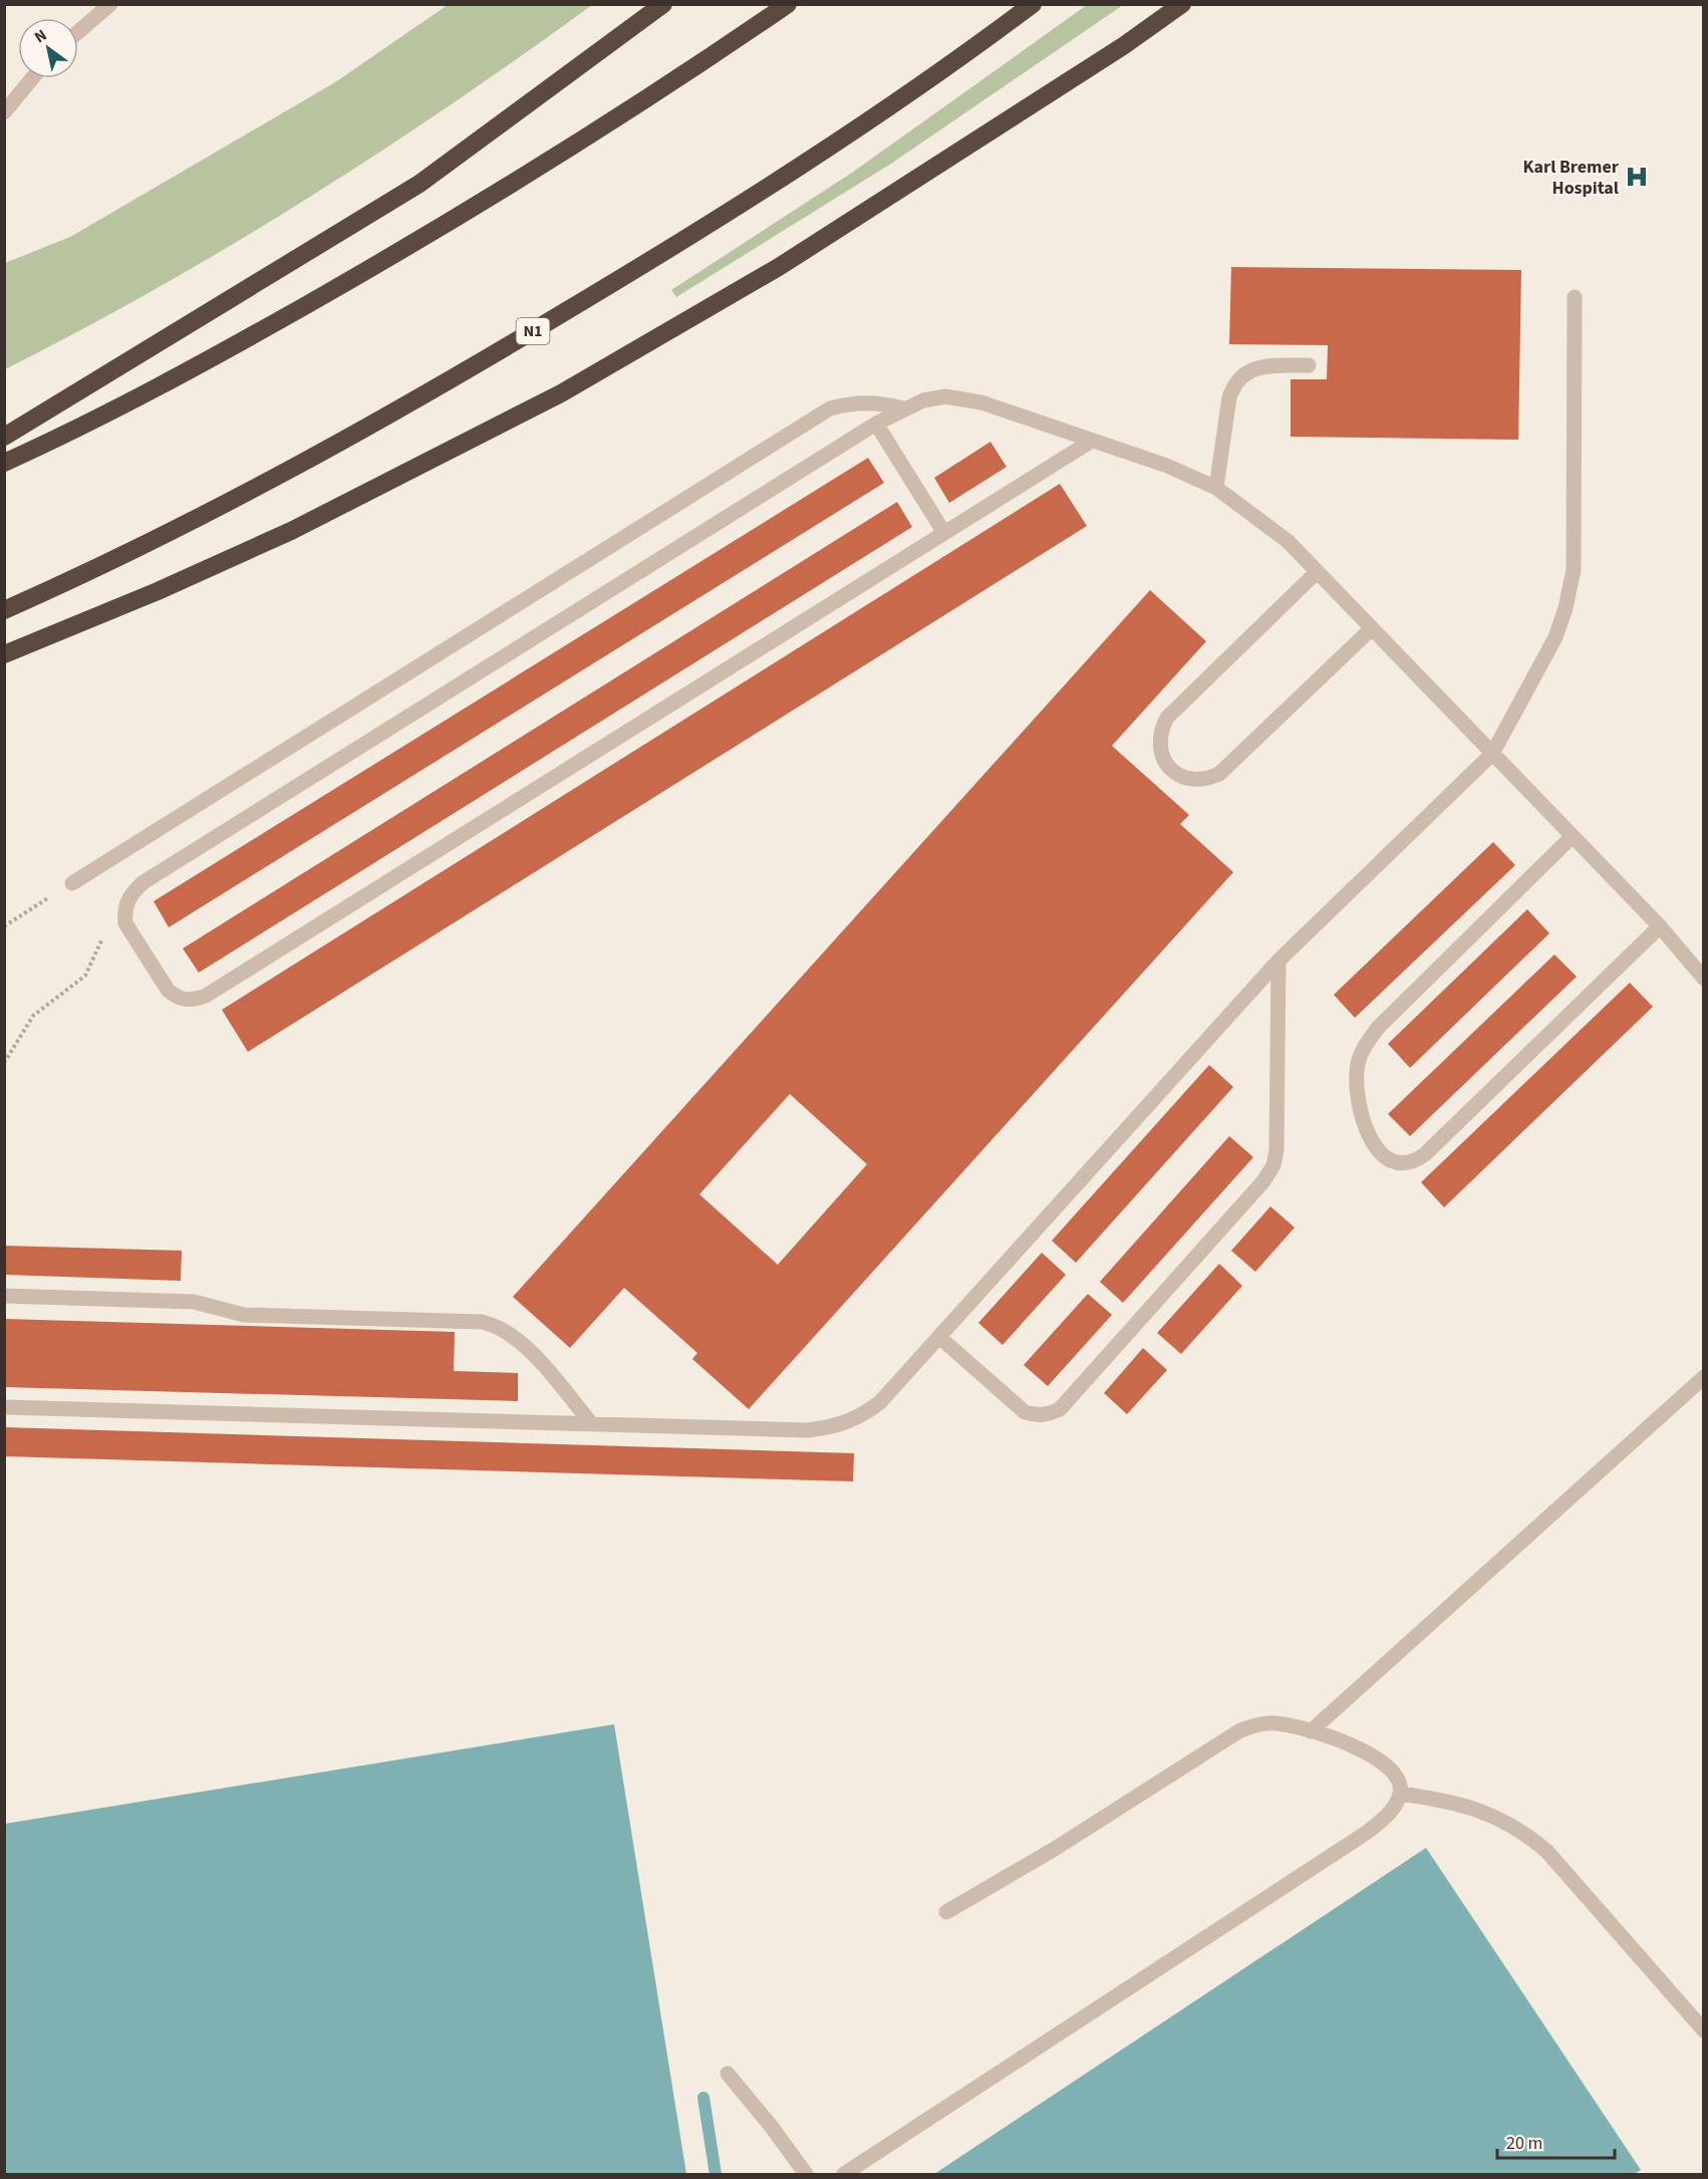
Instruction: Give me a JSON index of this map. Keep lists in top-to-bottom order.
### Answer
{
  "streets": {
    "highway": ["N1"]
  },
  "places": {
    "hospital": ["Karl Bremer Hospital"]
  },
  "scale_bar": "20 m",
  "north": "top left"
}
